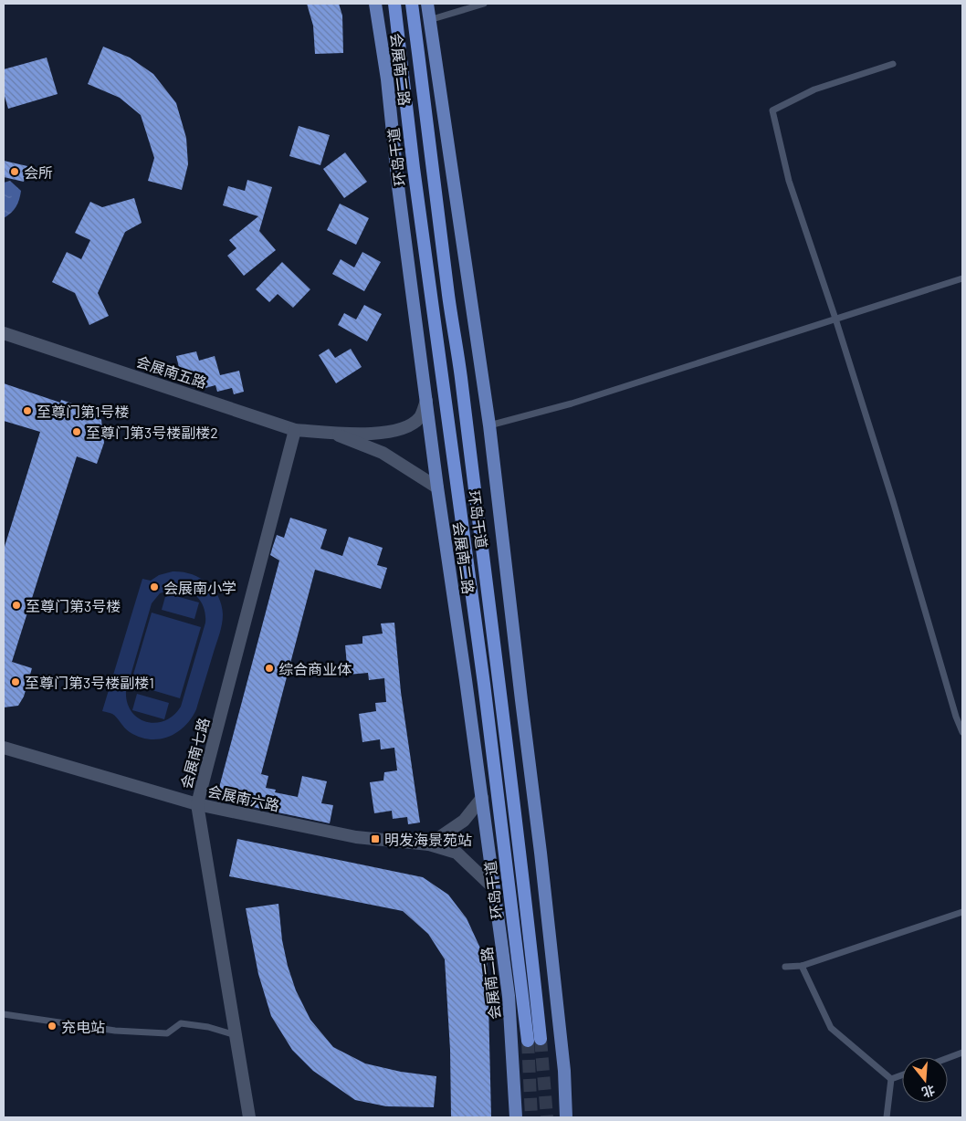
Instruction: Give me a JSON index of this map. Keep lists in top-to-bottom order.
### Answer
{
  "streets": {
    "highway": ["环岛干道"],
    "main road": ["会展南二路"],
    "street": ["会展南五路", "会展南七路", "会展南六路"]
  },
  "crossings": [
    ["会展南二路", "会展南六路"],
    ["会展南五路", "会展南七路"],
    ["会展南七路", "会展南六路"]
  ],
  "places": {
    "other": [
      "会所",
      "至尊门第1号楼",
      "至尊门第3号楼副楼2",
      "会展南小学",
      "至尊门第3号楼",
      "综合商业体",
      "至尊门第3号楼副楼1",
      "充电站"
    ],
    "transit": ["明发海景苑站"]
  },
  "north": "bottom"
}
